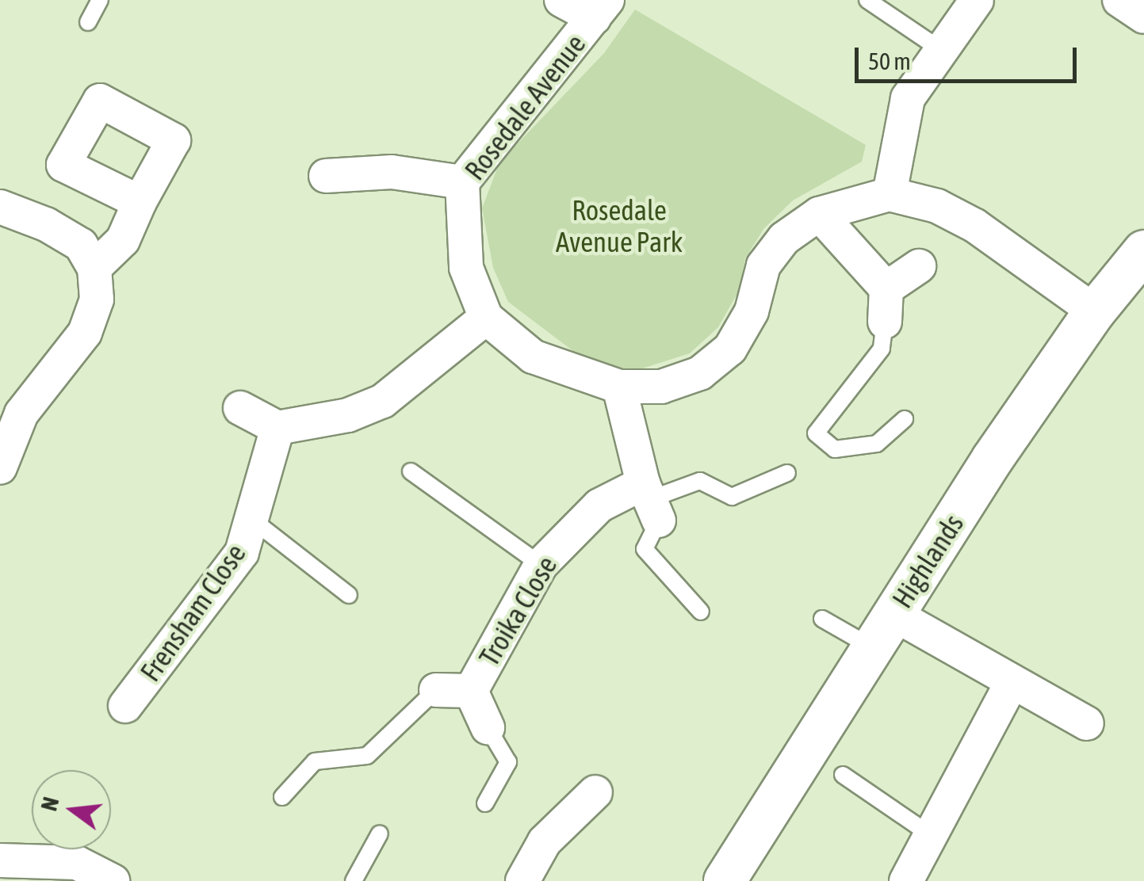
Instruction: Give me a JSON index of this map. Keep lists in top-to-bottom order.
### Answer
{
  "streets": {
    "street": [
      "Rosedale Avenue",
      "Highlands",
      "Troika Close",
      "Frensham Close"
    ]
  },
  "crossings": [
    ["Rosedale Avenue", "Highlands"]
  ],
  "parks": ["Rosedale Avenue Park"],
  "scale_bar": "50 m",
  "north": "left"
}
